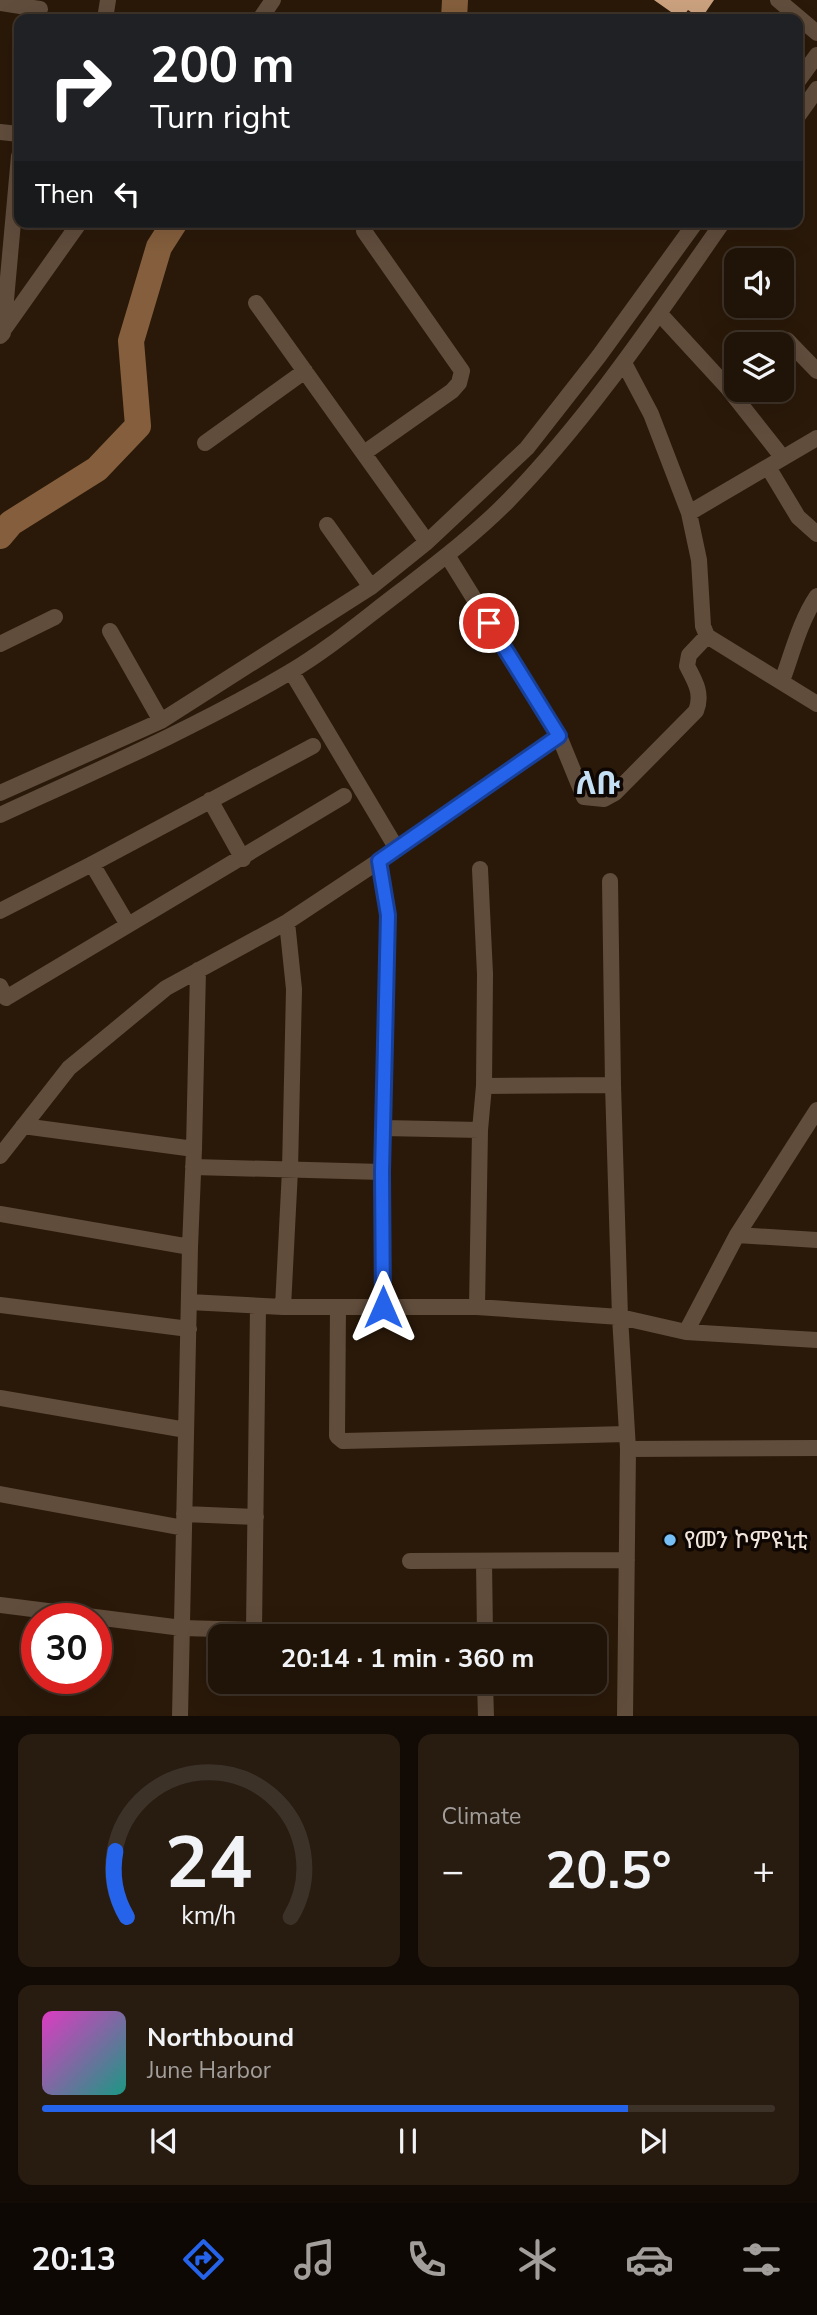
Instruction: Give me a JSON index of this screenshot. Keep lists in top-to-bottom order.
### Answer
{
  "districts": ["ለቡ"],
  "places": ["የመን ኮምዩኒቲ"],
  "page": {
    "turn": ["200 m", "Turn right"],
    "then": "Then",
    "limit": "30",
    "trip": "20:14 · 1 min · 360 m",
    "tile": "Climate",
    "heat": ["−", "20.5°", "+"],
    "song": ["Northbound", "June Harbor"],
    "tabs": "20:13",
    "gauge": ["24", "km/h"]
  }
}
